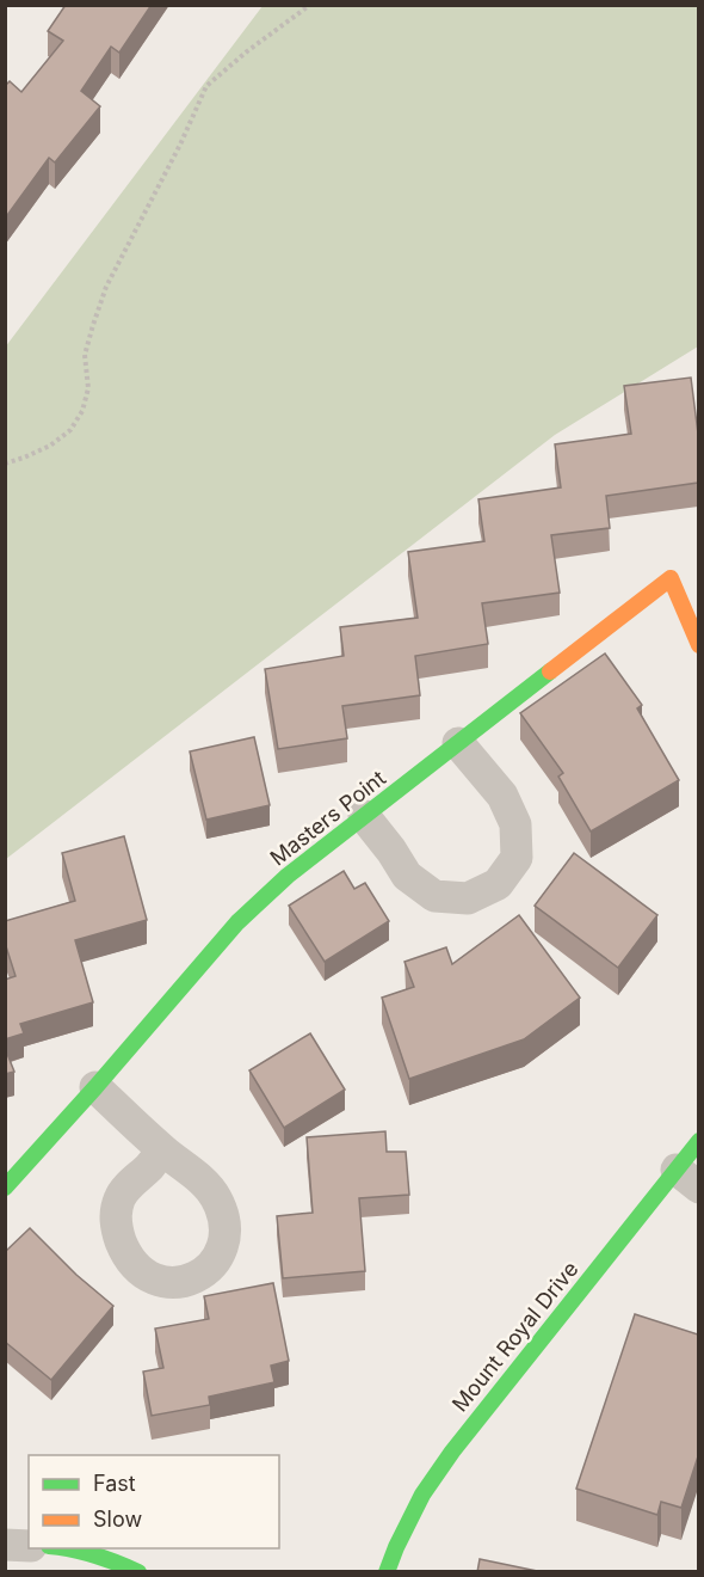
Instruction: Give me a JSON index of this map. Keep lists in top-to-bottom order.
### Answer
{
  "streets": {
    "street": ["Masters Point", "Mount Royal Drive"]
  },
  "legend": ["Fast", "Slow"]
}
